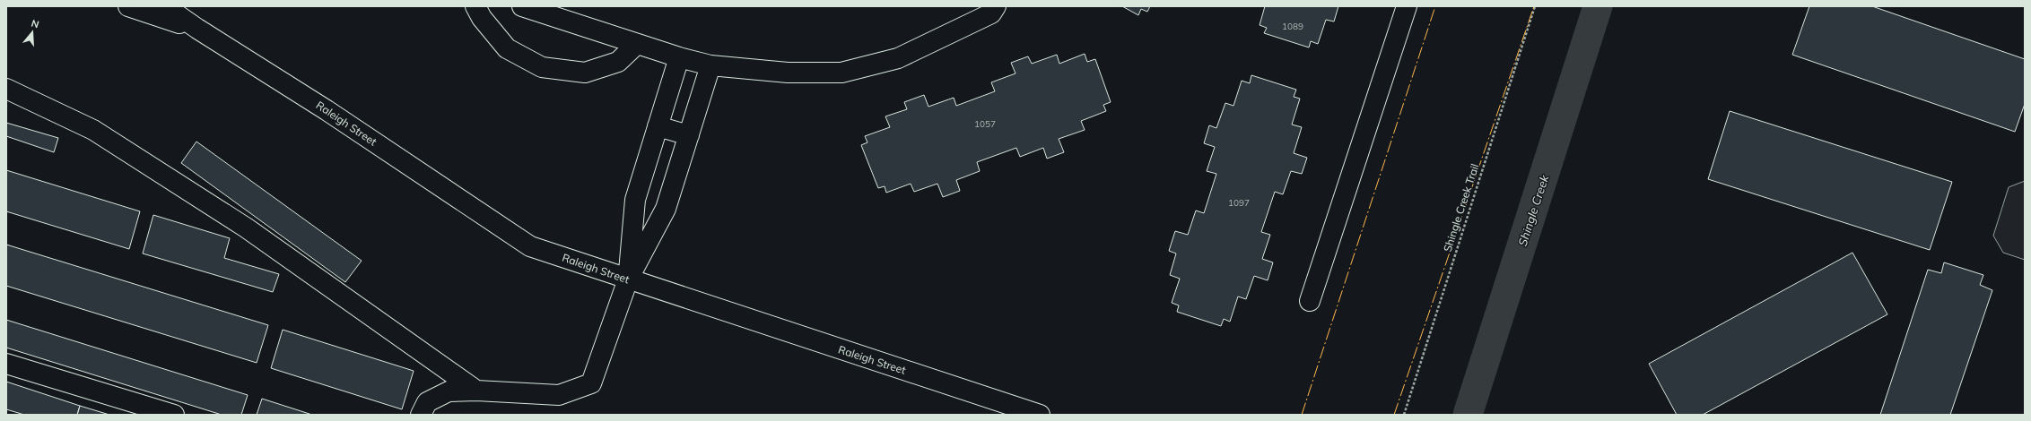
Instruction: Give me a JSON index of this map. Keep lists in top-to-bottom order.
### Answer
{
  "streets": {
    "street": ["Raleigh Street"],
    "path": ["Shingle Creek Trail"]
  },
  "water": ["Shingle Creek"],
  "house_numbers": ["1089", "1057", "1097"],
  "north": "top"
}
